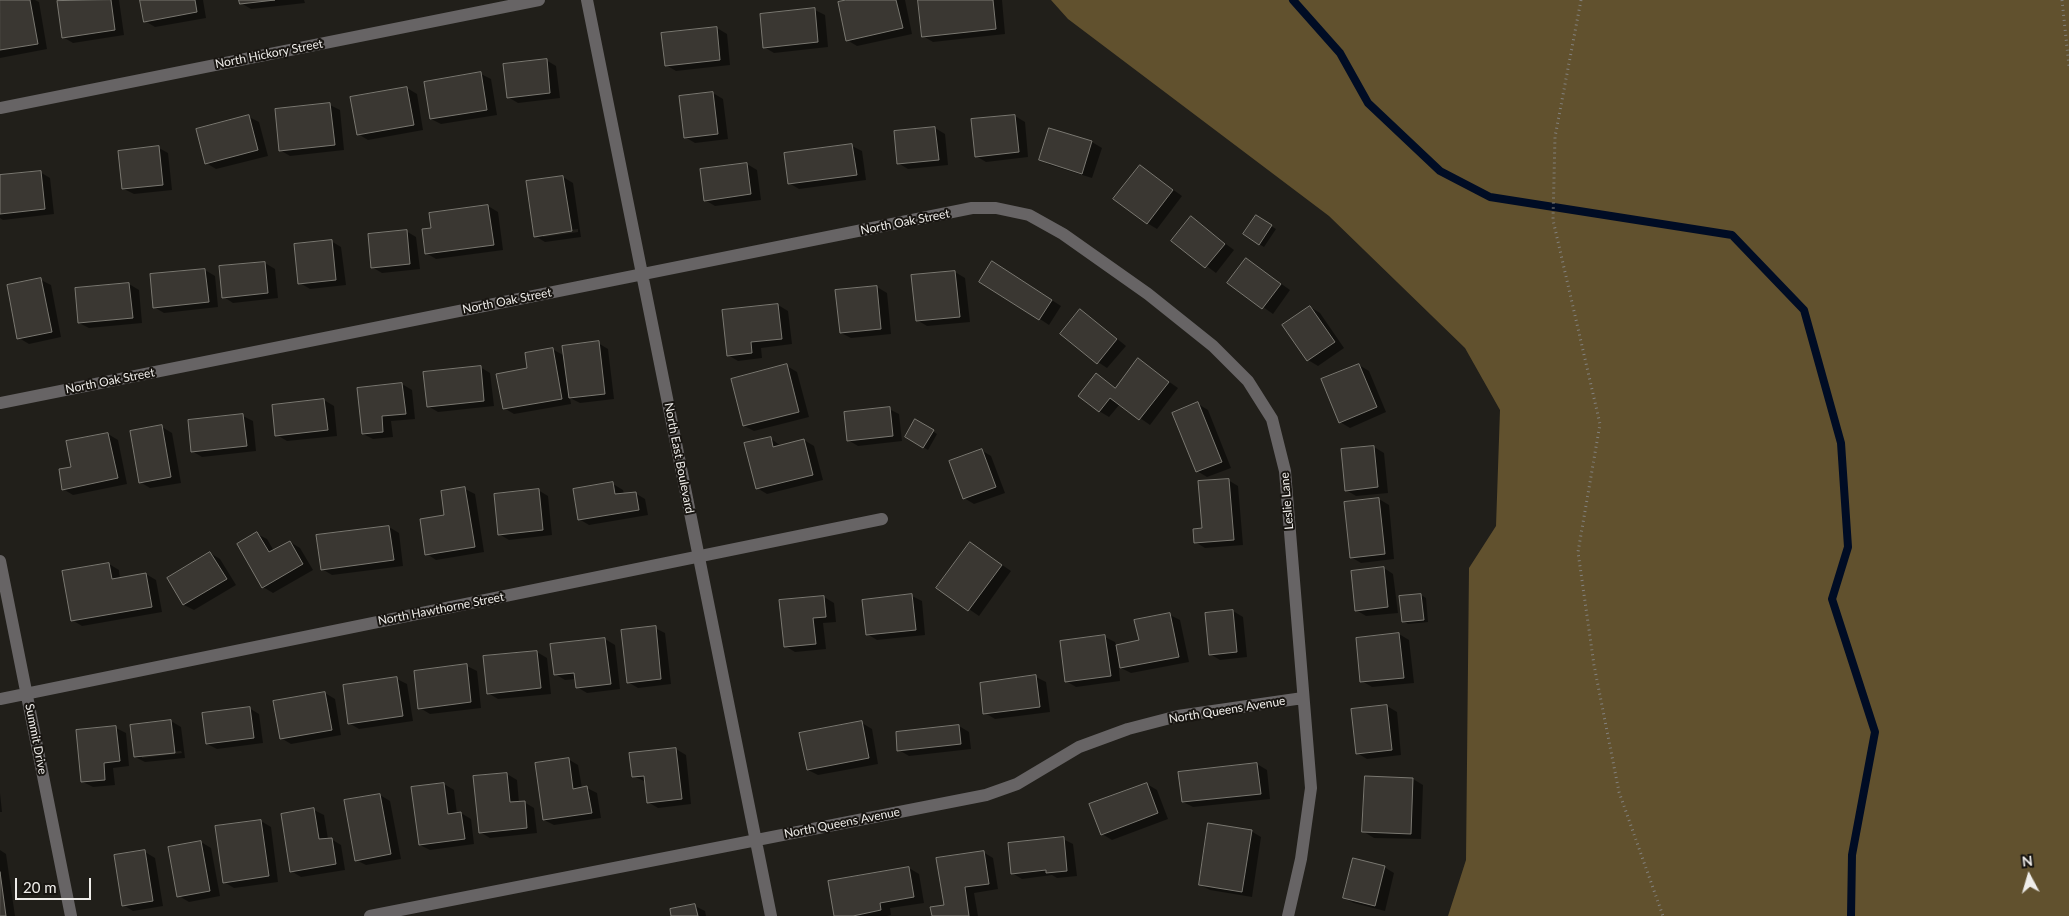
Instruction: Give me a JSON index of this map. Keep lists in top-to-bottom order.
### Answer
{
  "streets": {
    "street": [
      "North Hickory Street",
      "North Oak Street",
      "North East Boulevard",
      "Leslie Lane",
      "North Hawthorne Street",
      "North Queens Avenue",
      "Summit Drive"
    ]
  },
  "crossings": [
    ["North Oak Street", "North East Boulevard"],
    ["North Oak Street", "Leslie Lane"],
    ["North East Boulevard", "North Hawthorne Street"],
    ["North East Boulevard", "North Queens Avenue"],
    ["Leslie Lane", "North Queens Avenue"],
    ["North Hawthorne Street", "Summit Drive"]
  ],
  "scale_bar": "20 m",
  "north": "top"
}
